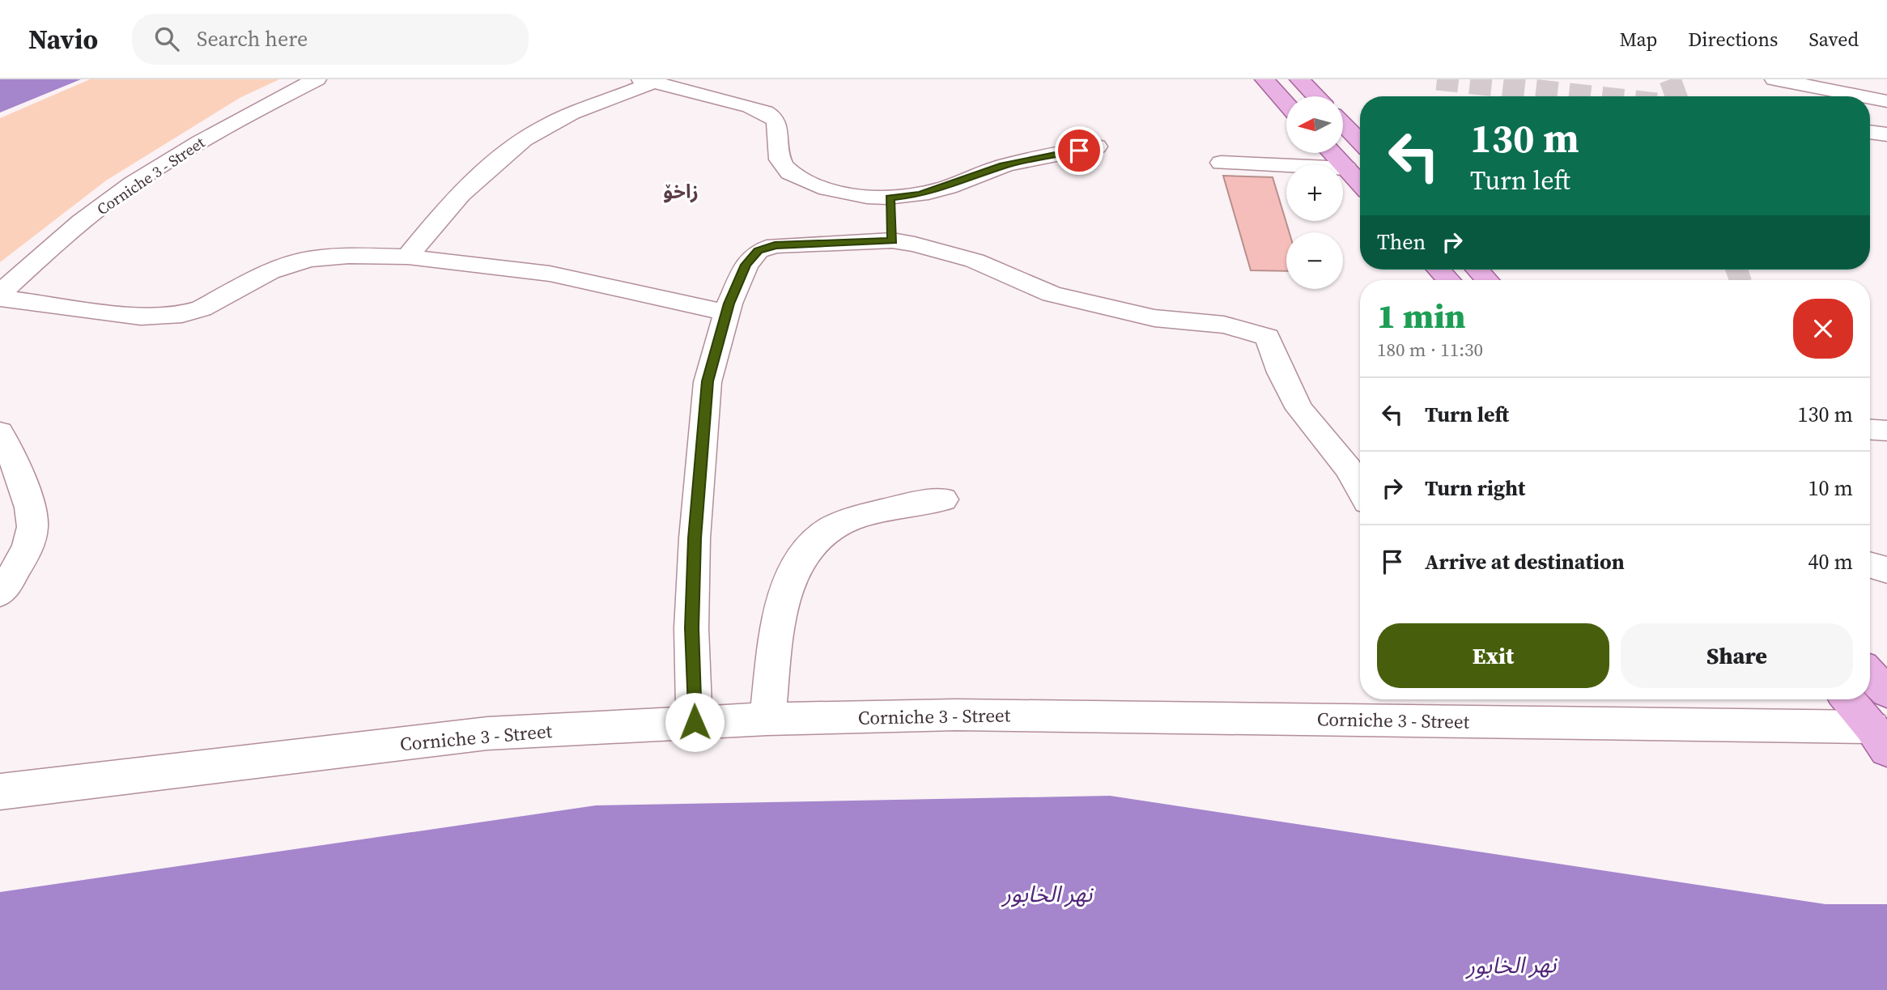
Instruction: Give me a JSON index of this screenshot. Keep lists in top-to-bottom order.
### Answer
{
  "streets": {
    "street": ["Corniche 3 - Street"]
  },
  "districts": ["زاخۆ"],
  "water": ["نهر الخابور"],
  "north": "left",
  "page": {
    "header": "Navio",
    "search": "Search here",
    "nav": ["Map", "Directions", "Saved"],
    "map_buttons": ["+", "−"],
    "turn": ["130 m", "Turn left"],
    "then": "Then",
    "heading": ["1 min", "180 m · 11:30"],
    "list": [
      {
        "name": "Turn left",
        "value": "130 m"
      },
      {
        "name": "Turn right",
        "value": "10 m"
      },
      {
        "name": "Arrive at destination",
        "value": "40 m"
      }
    ],
    "buttons": ["Exit", "Share"]
  }
}
